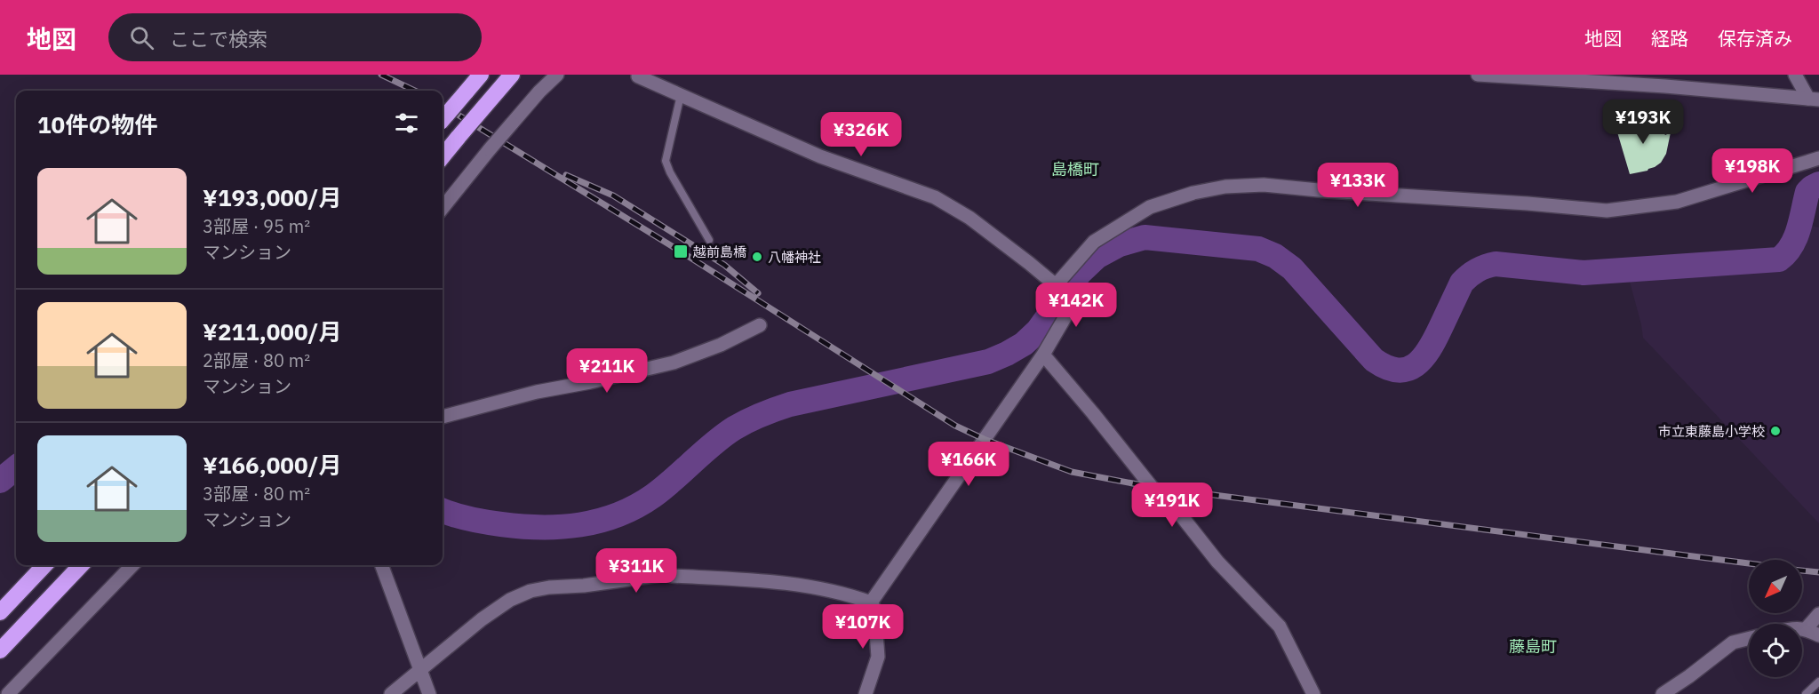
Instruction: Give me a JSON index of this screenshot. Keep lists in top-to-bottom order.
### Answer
{
  "districts": ["島橋町", "藤島町"],
  "places": {
    "transit": ["越前島橋"],
    "other": ["八幡神社", "市立東藤島小学校"]
  },
  "north": "bottom left",
  "page": {
    "header": "地図",
    "search": "ここで検索",
    "nav": ["地図", "経路", "保存済み"],
    "heading": "10件の物件",
    "price": [
      "¥193K",
      "¥326K",
      "¥198K",
      "¥133K",
      "¥142K",
      "¥211K",
      "¥166K",
      "¥191K",
      "¥311K",
      "¥107K"
    ],
    "list": [
      {
        "name": "¥193,000/月",
        "note": "3部屋 · 95 m² · マンション"
      },
      {
        "name": "¥211,000/月",
        "note": "2部屋 · 80 m² · マンション"
      },
      {
        "name": "¥166,000/月",
        "note": "3部屋 · 80 m² · マンション"
      }
    ]
  }
}
